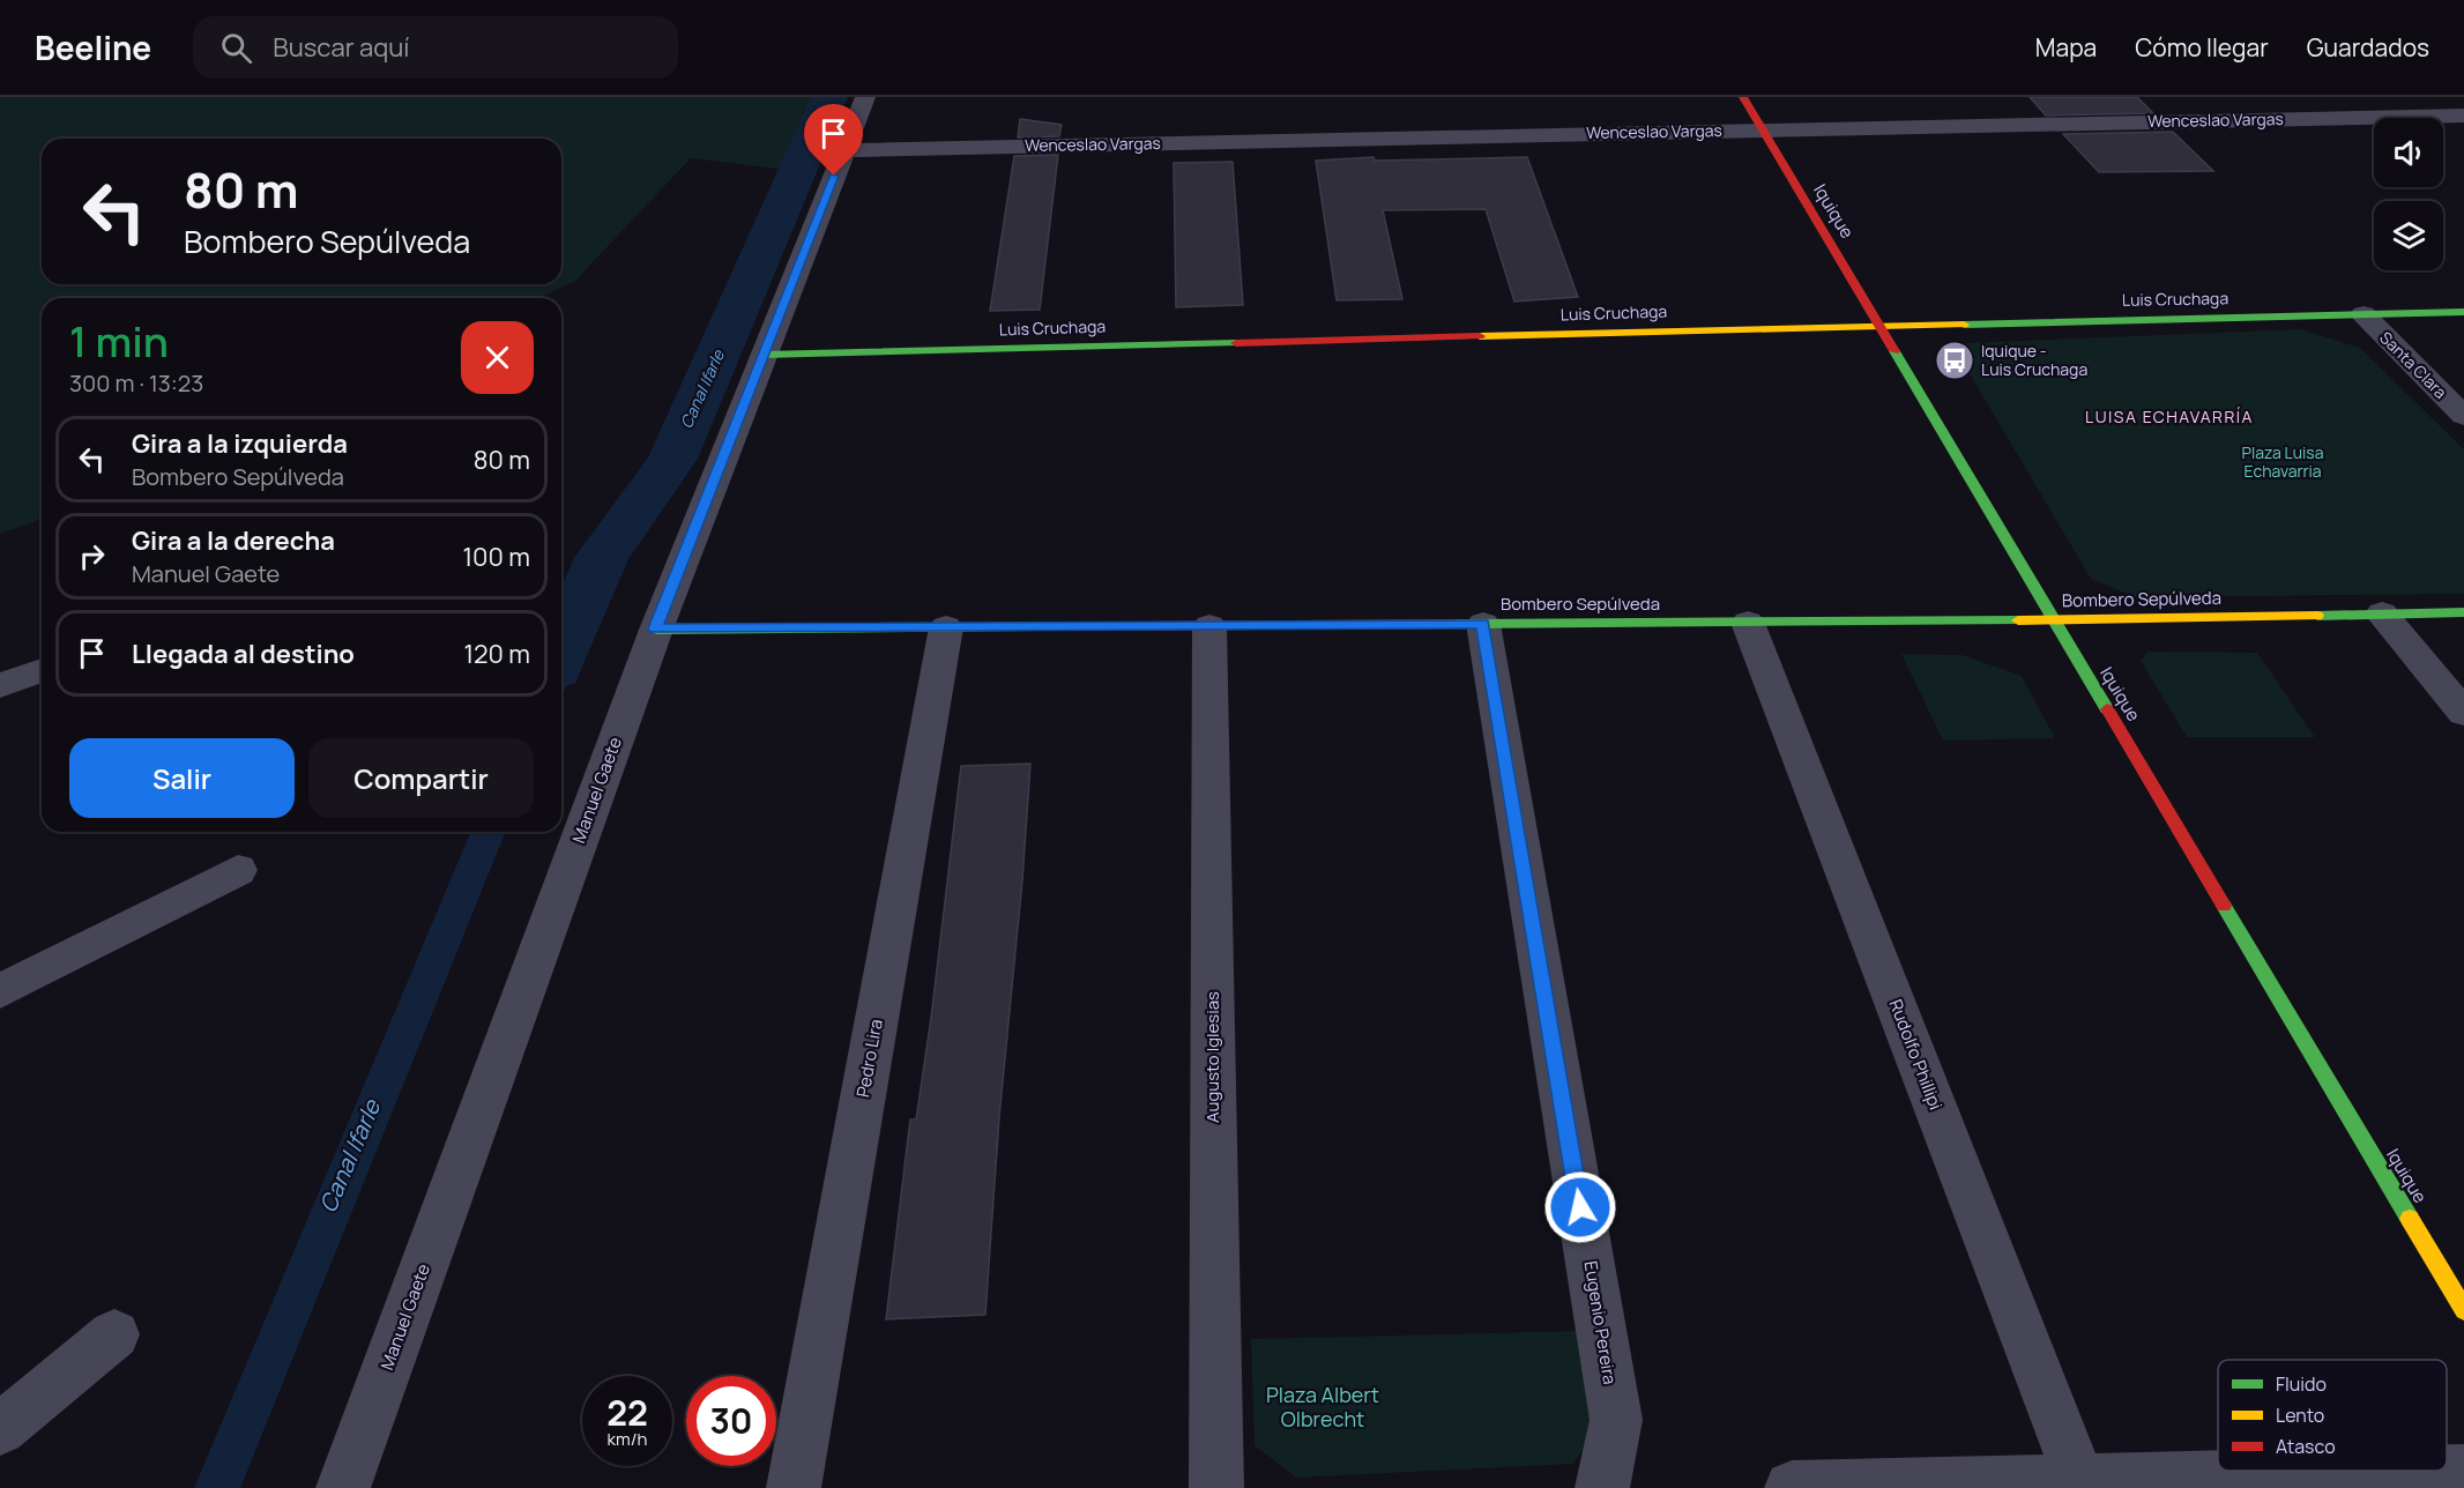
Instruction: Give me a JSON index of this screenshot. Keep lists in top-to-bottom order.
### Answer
{
  "streets": {
    "street": [
      "Wenceslao Vargas",
      "Iquique",
      "Luis Cruchaga",
      "Santa Clara",
      "Bombero Sepúlveda",
      "Manuel Gaete",
      "Rudolfo Phillipi",
      "Augusto Iglesias",
      "Pedro Lira",
      "Eugenio Pereira"
    ]
  },
  "crossings": [
    ["Wenceslao Vargas", "Iquique"],
    ["Wenceslao Vargas", "Manuel Gaete"],
    ["Iquique", "Luis Cruchaga"],
    ["Iquique", "Bombero Sepúlveda"],
    ["Luis Cruchaga", "Santa Clara"],
    ["Luis Cruchaga", "Manuel Gaete"],
    ["Bombero Sepúlveda", "Manuel Gaete"],
    ["Bombero Sepúlveda", "Rudolfo Phillipi"],
    ["Bombero Sepúlveda", "Augusto Iglesias"],
    ["Bombero Sepúlveda", "Pedro Lira"],
    ["Bombero Sepúlveda", "Eugenio Pereira"]
  ],
  "districts": ["LUISA ECHAVARRÍA"],
  "water": ["Canal Ifarle"],
  "parks": ["Plaza Luisa Echavarria", "Plaza Albert Olbrecht"],
  "places": {
    "bus stop": ["Iquique - Luis Cruchaga"]
  },
  "legend": ["Fluido", "Lento", "Atasco"],
  "page": {
    "header": "Beeline",
    "search": "Buscar aquí",
    "nav": ["Mapa", "Cómo llegar", "Guardados"],
    "turn": ["80 m", "Bombero Sepúlveda"],
    "heading": ["1 min", "300 m · 13:23"],
    "list": [
      {
        "name": "Gira a la izquierda",
        "note": "Bombero Sepúlveda",
        "value": "80 m"
      },
      {
        "name": "Gira a la derecha",
        "note": "Manuel Gaete",
        "value": "100 m"
      },
      {
        "name": "Llegada al destino",
        "value": "120 m"
      }
    ],
    "buttons": ["Salir", "Compartir"],
    "speed": "22 km/h",
    "limit": "30"
  }
}
